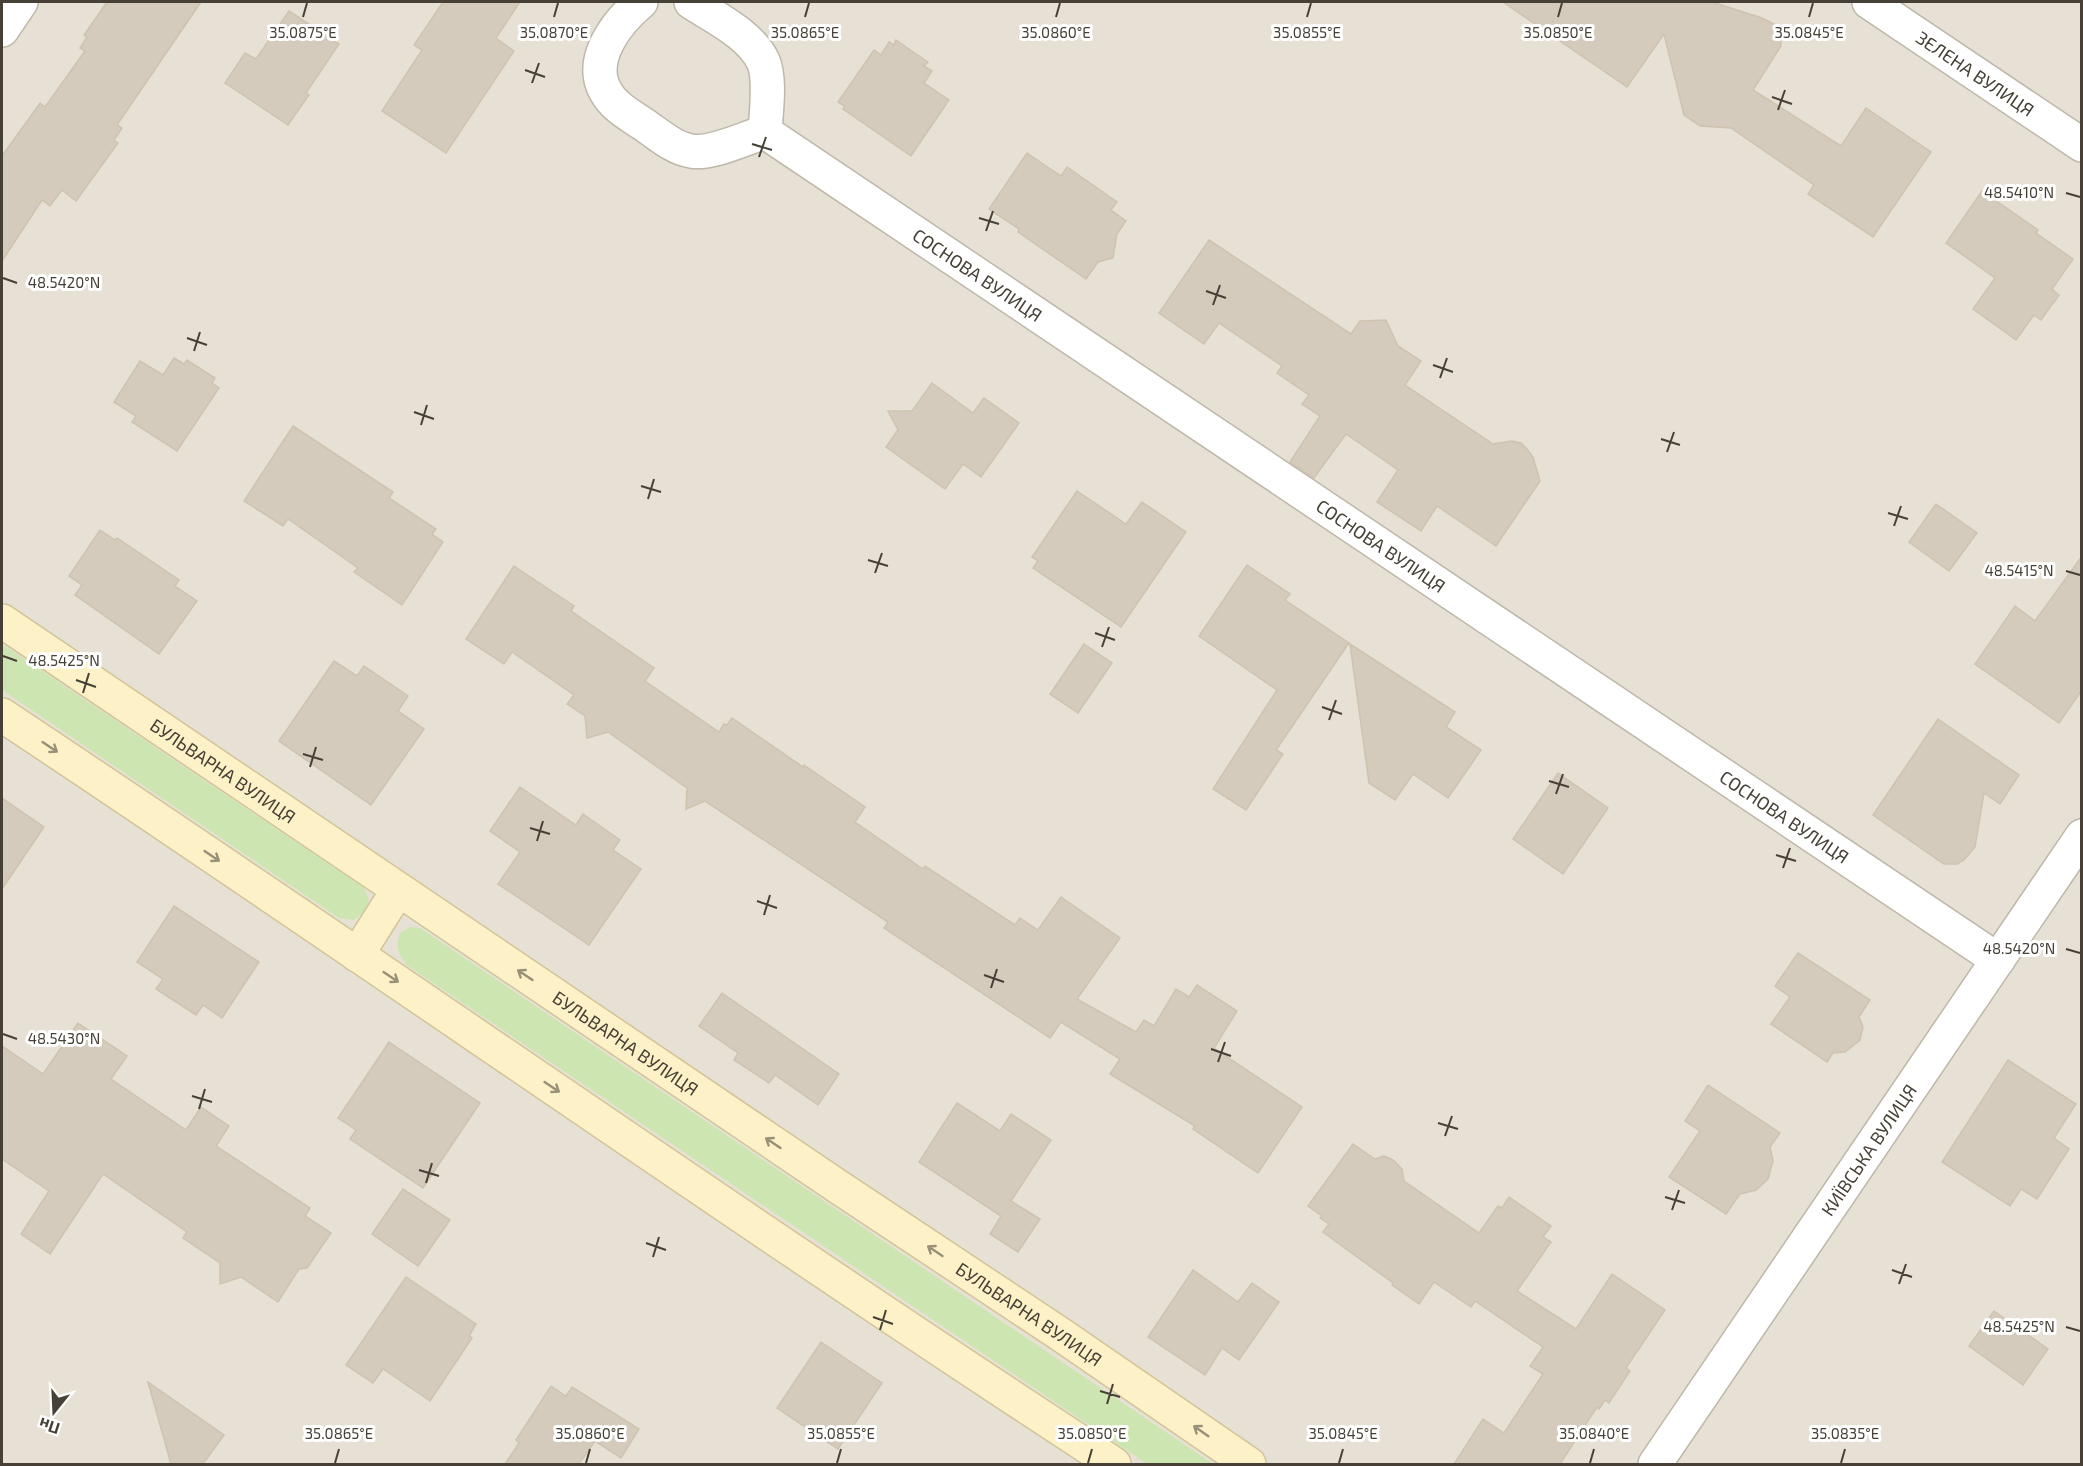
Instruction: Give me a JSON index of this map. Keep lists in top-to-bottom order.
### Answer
{
  "streets": {
    "street": [
      "ЗЕЛЕНА ВУЛИЦЯ",
      "СОСНОВА ВУЛИЦЯ",
      "БУЛЬВАРНА ВУЛИЦЯ",
      "КИЇВСЬКА ВУЛИЦЯ"
    ]
  },
  "crossings": [
    ["СОСНОВА ВУЛИЦЯ", "КИЇВСЬКА ВУЛИЦЯ"]
  ],
  "north": "bottom",
  "coordinates": [
    "35.0875°E",
    "35.0870°E",
    "35.0865°E",
    "35.0860°E",
    "35.0855°E",
    "35.0850°E",
    "35.0845°E",
    "48.5410°N",
    "48.5420°N",
    "48.5415°N",
    "48.5425°N",
    "48.5430°N",
    "35.0835°E",
    "35.0840°E"
  ]
}
